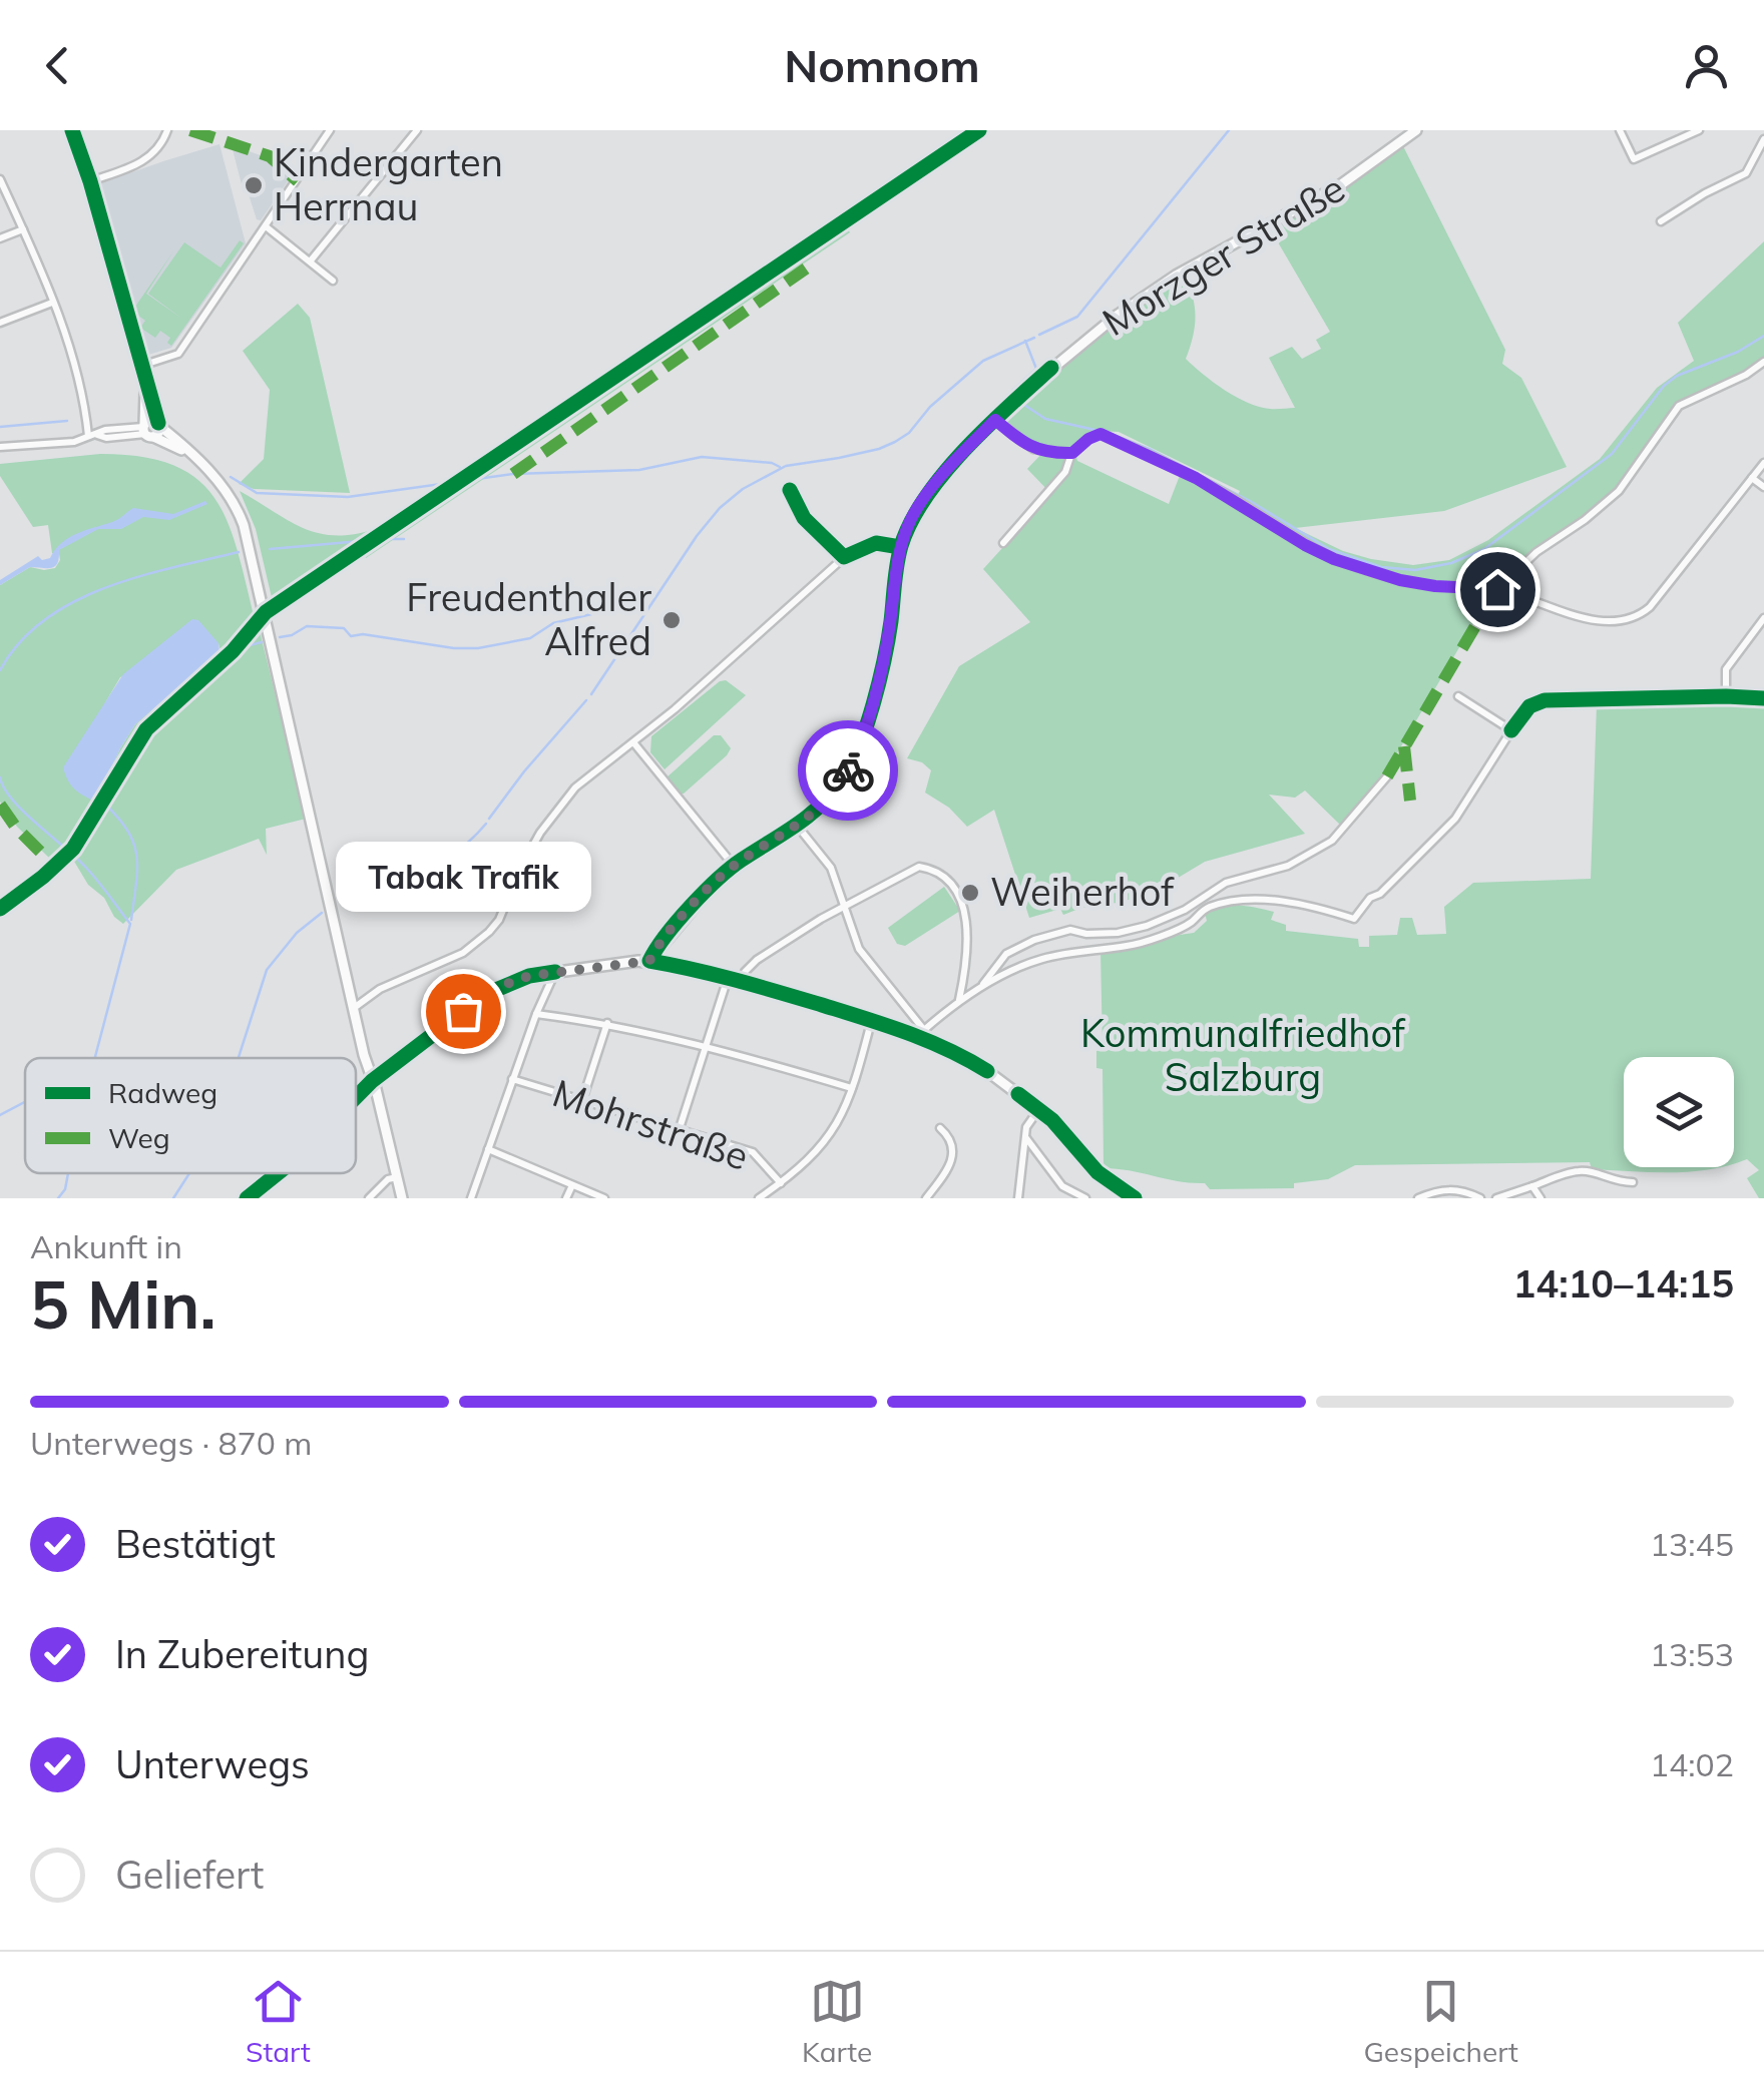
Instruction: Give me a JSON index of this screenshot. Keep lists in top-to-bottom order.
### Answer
{
  "streets": {
    "street": ["Morzger Straße", "Mohrstraße"]
  },
  "parks": ["Kommunalfriedhof Salzburg"],
  "places": [
    "Kindergarten Herrnau",
    "Freudenthaler Alfred",
    "Weiherhof",
    "Tabak Trafik"
  ],
  "legend": ["Radweg", "Weg"],
  "page": {
    "header": "Nomnom",
    "bubble": "Tabak Trafik",
    "heading": ["5 Min.", "Ankunft in", "14:10–14:15"],
    "bar": "Unterwegs · 870 m",
    "list": [
      ["Bestätigt", "13:45"],
      ["In Zubereitung", "13:53"],
      ["Unterwegs", "14:02"],
      "Geliefert"
    ],
    "tabs": ["Start", "Karte", "Gespeichert"]
  }
}
